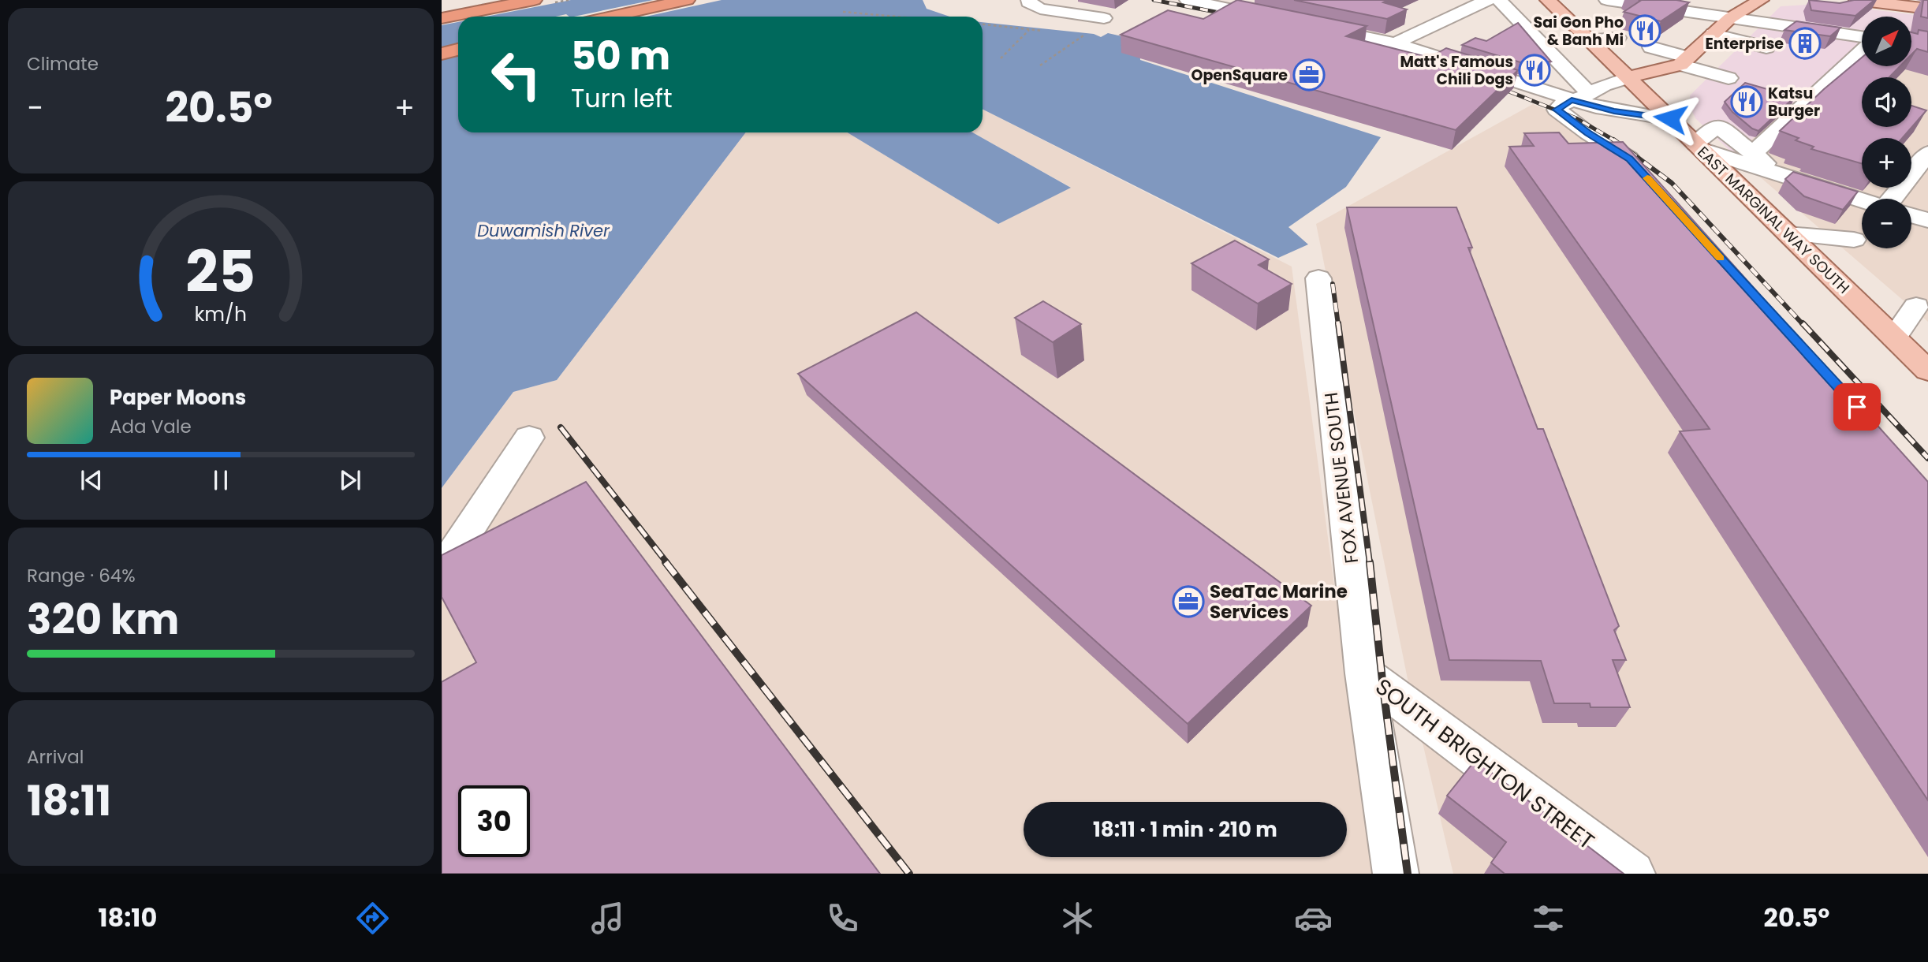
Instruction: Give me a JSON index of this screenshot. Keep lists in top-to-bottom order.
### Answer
{
  "streets": {
    "main road": ["EAST MARGINAL WAY SOUTH"],
    "street": ["FOX AVENUE SOUTH", "SOUTH BRIGHTON STREET"]
  },
  "crossings": [
    ["FOX AVENUE SOUTH", "SOUTH BRIGHTON STREET"]
  ],
  "water": ["Duwamish River"],
  "places": {
    "restaurant": ["Sai Gon Pho & Banh Mi", "Matt's Famous Chili Dogs", "Katsu Burger"],
    "building": ["Enterprise"],
    "office": ["OpenSquare", "SeaTac Marine Services"]
  },
  "north": "top right",
  "page": {
    "tile": [
      "Climate",
      ["Range · 64%", "320 km"],
      ["Arrival", "18:11"]
    ],
    "map_buttons": ["+", "−"],
    "turn": ["50 m", "Turn left"],
    "heat": ["−", "20.5°", "+"],
    "song": ["Paper Moons", "Ada Vale"],
    "limit": "30",
    "trip": "18:11 · 1 min · 210 m",
    "tabs": ["18:10", "20.5°"],
    "gauge": ["25", "km/h"]
  }
}
